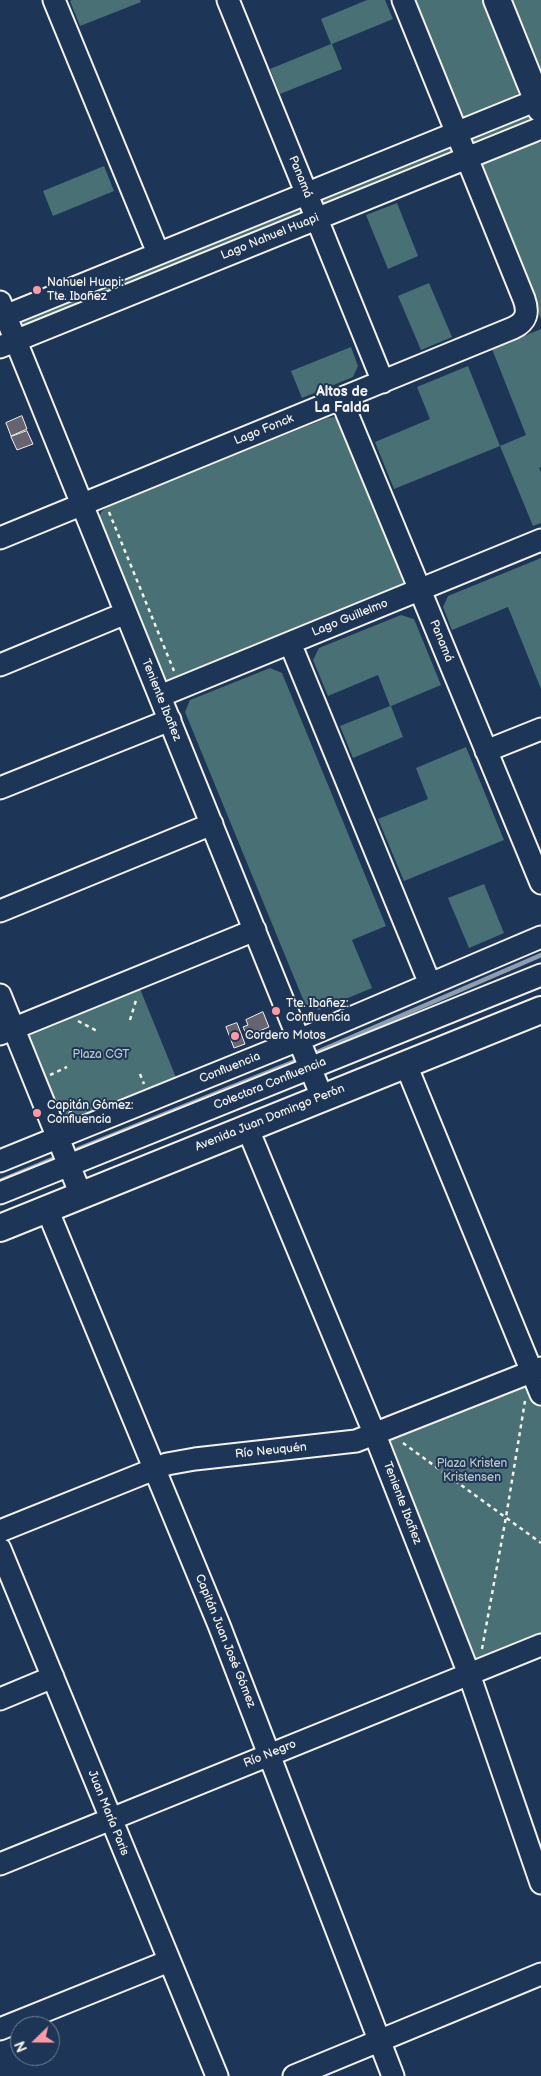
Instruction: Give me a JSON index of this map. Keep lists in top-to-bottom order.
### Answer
{
  "streets": {
    "main road": ["Avenida Juan Domingo Perón"],
    "street": [
      "Panamá",
      "Lago Nahuel Huapi",
      "Lago Fonck",
      "Lago Guillelmo",
      "Teniente Ibañez",
      "Confluencia",
      "Colectora Confluencia",
      "Río Neuquén",
      "Capitán Juan José Gómez",
      "Río Negro",
      "Juan María Paris"
    ]
  },
  "crossings": [
    ["Panamá", "Lago Nahuel Huapi"],
    ["Panamá", "Lago Fonck"],
    ["Panamá", "Lago Guillelmo"],
    ["Lago Nahuel Huapi", "Lago Fonck"],
    ["Lago Nahuel Huapi", "Teniente Ibañez"],
    ["Lago Fonck", "Teniente Ibañez"],
    ["Lago Guillelmo", "Teniente Ibañez"],
    ["Teniente Ibañez", "Confluencia"],
    ["Teniente Ibañez", "Colectora Confluencia"],
    ["Teniente Ibañez", "Avenida Juan Domingo Perón"],
    ["Teniente Ibañez", "Río Neuquén"],
    ["Teniente Ibañez", "Río Negro"],
    ["Avenida Juan Domingo Perón", "Capitán Juan José Gómez"],
    ["Río Neuquén", "Capitán Juan José Gómez"],
    ["Capitán Juan José Gómez", "Río Negro"],
    ["Río Negro", "Juan María Paris"]
  ],
  "districts": ["Altos de La Falda"],
  "parks": ["Plaza CGT", "Plaza Kristen Kristensen"],
  "places": [
    "Nahuel Huapi: Tte. Ibañez",
    "Tte. Ibañez: Confluencia",
    "Cordero Motos",
    "Capitán Gómez: Confluencia"
  ],
  "north": "left"
}
